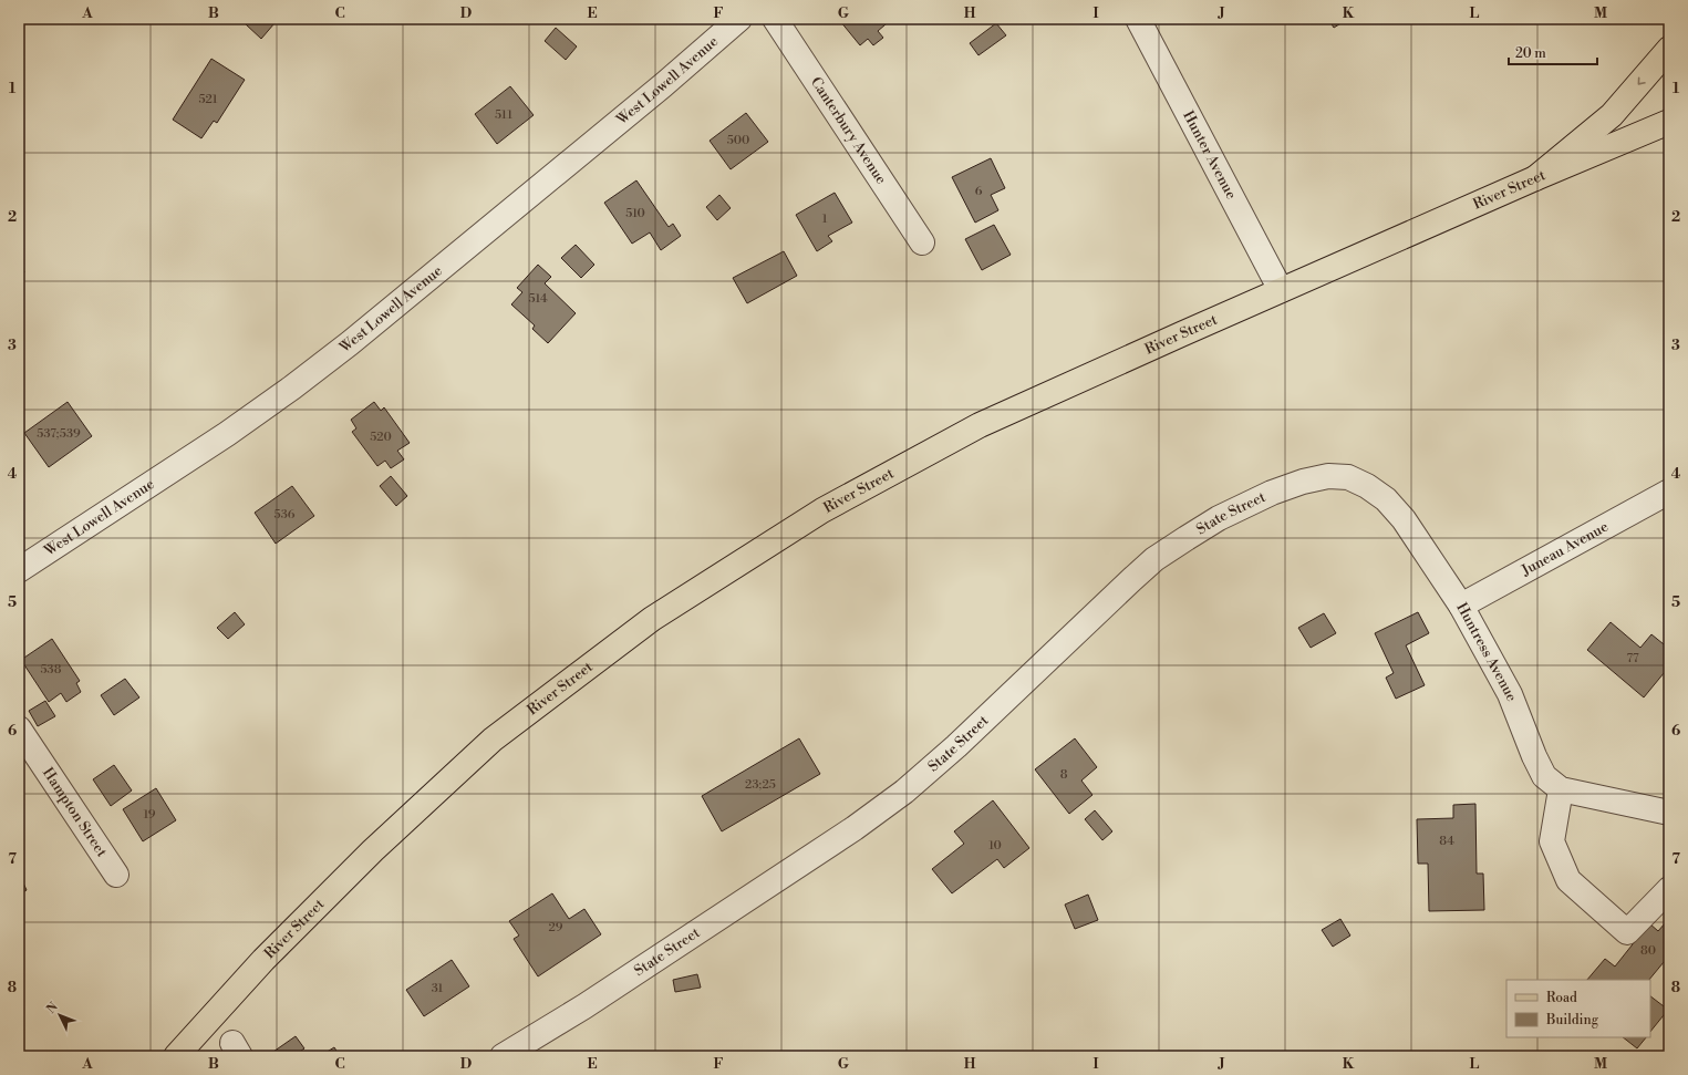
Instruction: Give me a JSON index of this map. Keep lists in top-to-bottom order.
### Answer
{
  "streets": {
    "main road": ["River Street"],
    "street": [
      "West Lowell Avenue",
      "Canterbury Avenue",
      "Hunter Avenue",
      "State Street",
      "Juneau Avenue",
      "Huntress Avenue",
      "Hampton Street"
    ]
  },
  "crossings": [
    ["Hunter Avenue", "River Street"],
    ["State Street", "Huntress Avenue"],
    ["Juneau Avenue", "Huntress Avenue"]
  ],
  "house_numbers": [
    "521",
    "511",
    "500",
    "6",
    "510",
    "1",
    "514",
    "537;539",
    "520",
    "536",
    "77",
    "538",
    "8",
    "23;25",
    "19",
    "84",
    "10",
    "29",
    "80",
    "31"
  ],
  "legend": ["Road", "Building"],
  "scale_bar": "20 m",
  "north": "top left",
  "grid": {
    "columns": [
      "A",
      "B",
      "C",
      "D",
      "E",
      "F",
      "G",
      "H",
      "I",
      "J",
      "K",
      "L",
      "M"
    ],
    "rows": [
      "1",
      "2",
      "3",
      "4",
      "5",
      "6",
      "7",
      "8"
    ]
  }
}
